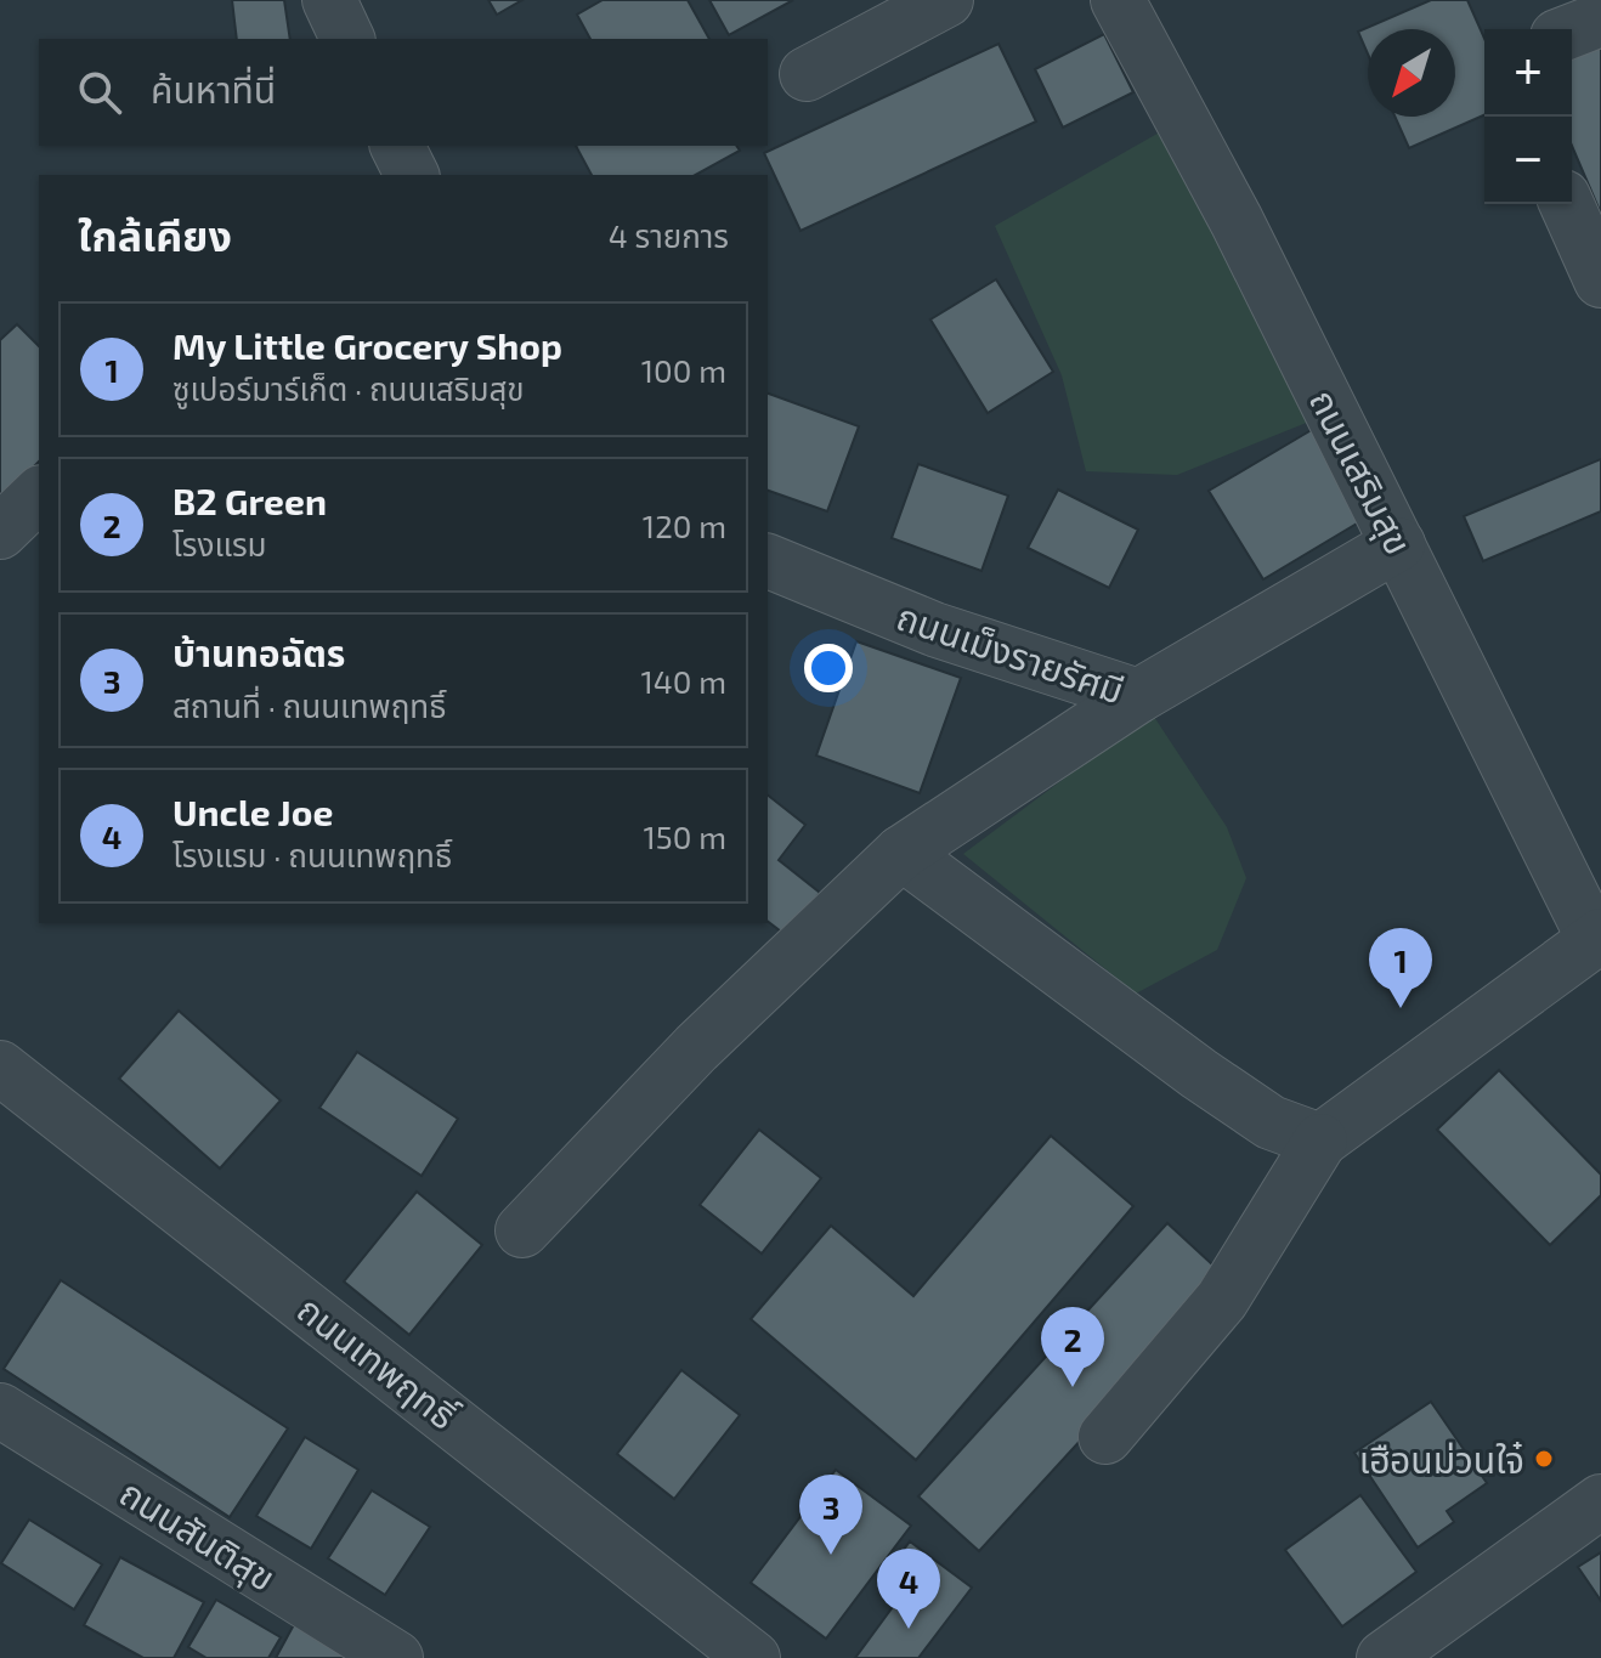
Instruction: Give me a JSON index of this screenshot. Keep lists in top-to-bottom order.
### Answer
{
  "streets": {
    "street": [
      "ถนนเสริมสุข",
      "ถนนเม็งรายรัศมี",
      "ถนนเทพฤทธิ์",
      "ถนนสันติสุข"
    ]
  },
  "crossings": [
    ["ถนนเสริมสุข", "ถนนเม็งรายรัศมี"]
  ],
  "places": ["เฮือนม่วนใจ๋"],
  "north": "bottom left",
  "page": {
    "map_buttons": ["+", "−"],
    "search": "ค้นหาที่นี่",
    "heading": ["ใกล้เคียง", "4 รายการ"],
    "list": [
      {
        "mark": "1",
        "name": "My Little Grocery Shop",
        "note": "ซูเปอร์มาร์เก็ต · ถนนเสริมสุข",
        "value": "100 m"
      },
      {
        "mark": "2",
        "name": "B2 Green",
        "note": "โรงแรม",
        "value": "120 m"
      },
      {
        "mark": "3",
        "name": "บ้านทอฉัตร",
        "note": "สถานที่ · ถนนเทพฤทธิ์",
        "value": "140 m"
      },
      {
        "mark": "4",
        "name": "Uncle Joe",
        "note": "โรงแรม · ถนนเทพฤทธิ์",
        "value": "150 m"
      }
    ],
    "pins": [
      "1",
      "2",
      "3",
      "4"
    ]
  }
}
